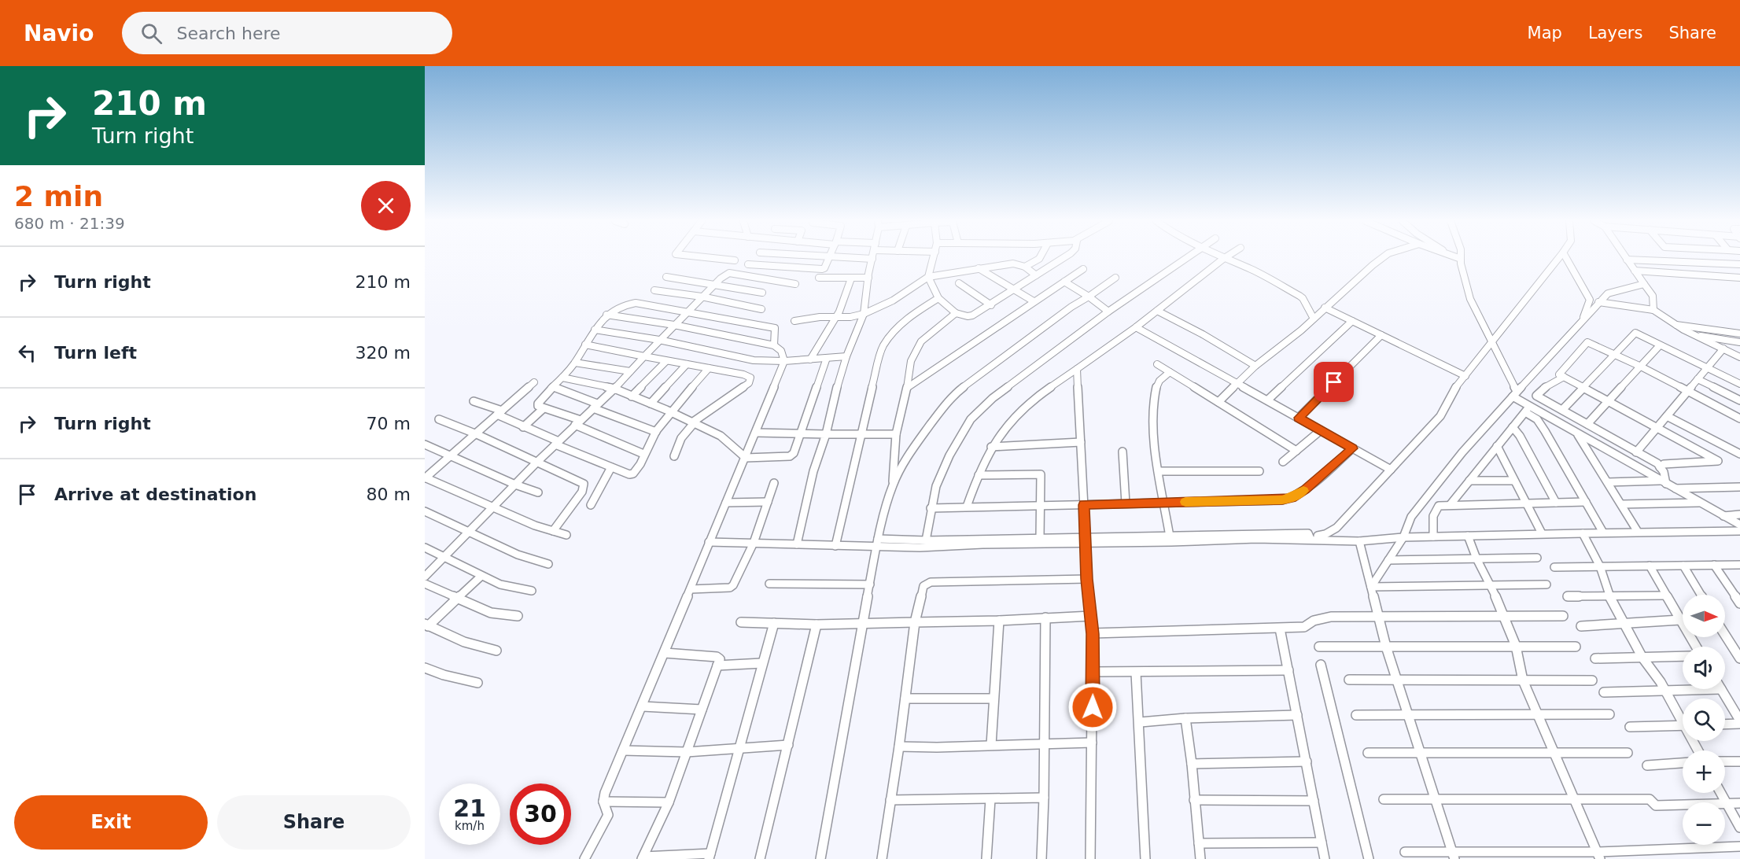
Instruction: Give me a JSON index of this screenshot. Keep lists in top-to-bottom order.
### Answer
{
  "north": "right",
  "page": {
    "header": "Navio",
    "search": "Search here",
    "nav": ["Map", "Layers", "Share"],
    "turn": ["210 m", "Turn right"],
    "heading": ["2 min", "680 m · 21:39"],
    "list": [
      {
        "name": "Turn right",
        "value": "210 m"
      },
      {
        "name": "Turn left",
        "value": "320 m"
      },
      {
        "name": "Turn right",
        "value": "70 m"
      },
      {
        "name": "Arrive at destination",
        "value": "80 m"
      }
    ],
    "map_buttons": ["+", "−"],
    "speed": "21 km/h",
    "limit": "30",
    "buttons": ["Exit", "Share"]
  }
}
